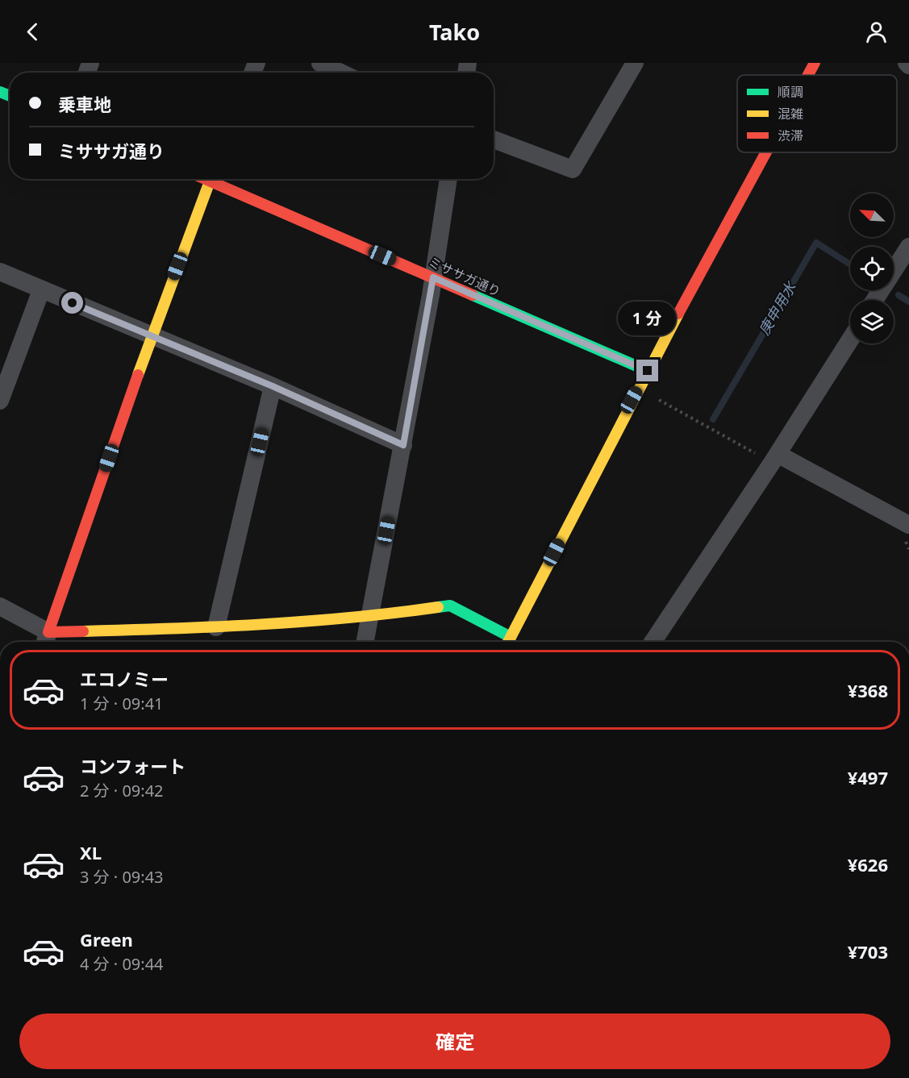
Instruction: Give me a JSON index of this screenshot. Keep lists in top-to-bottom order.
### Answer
{
  "streets": {
    "street": ["ミササガ通り"]
  },
  "water": ["庚申用水"],
  "legend": ["順調", "混雑", "渋滞"],
  "north": "top left",
  "page": {
    "header": "Tako",
    "banner": ["乗車地", "ミササガ通り"],
    "bubble": "1 分",
    "list": [
      {
        "name": "エコノミー",
        "note": "1 分 · 09:41",
        "value": "¥368"
      },
      {
        "name": "コンフォート",
        "note": "2 分 · 09:42",
        "value": "¥497"
      },
      {
        "name": "XL",
        "note": "3 分 · 09:43",
        "value": "¥626"
      },
      {
        "name": "Green",
        "note": "4 分 · 09:44",
        "value": "¥703"
      }
    ],
    "buttons": "確定"
  }
}
